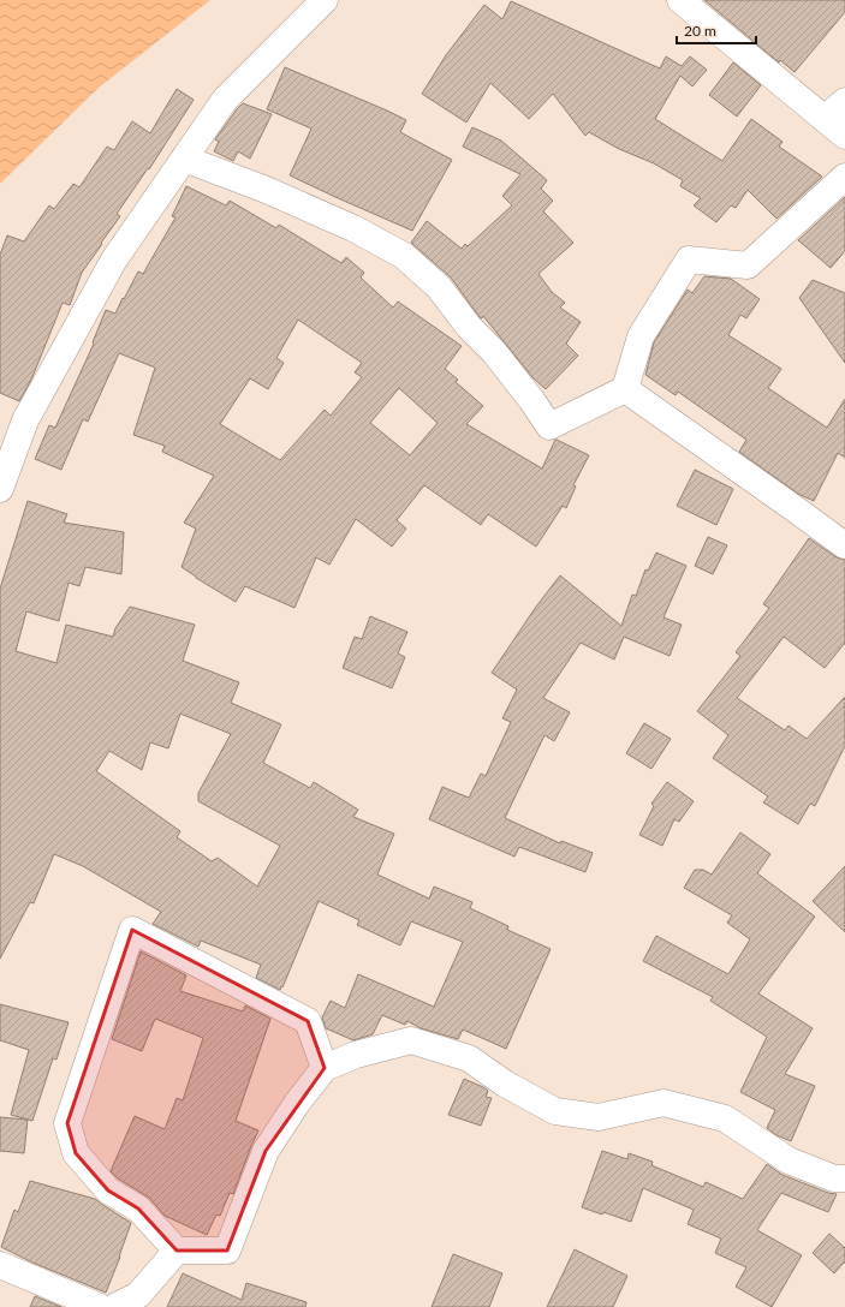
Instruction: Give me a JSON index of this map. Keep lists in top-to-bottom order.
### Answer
{
  "scale_bar": "20 m"
}
